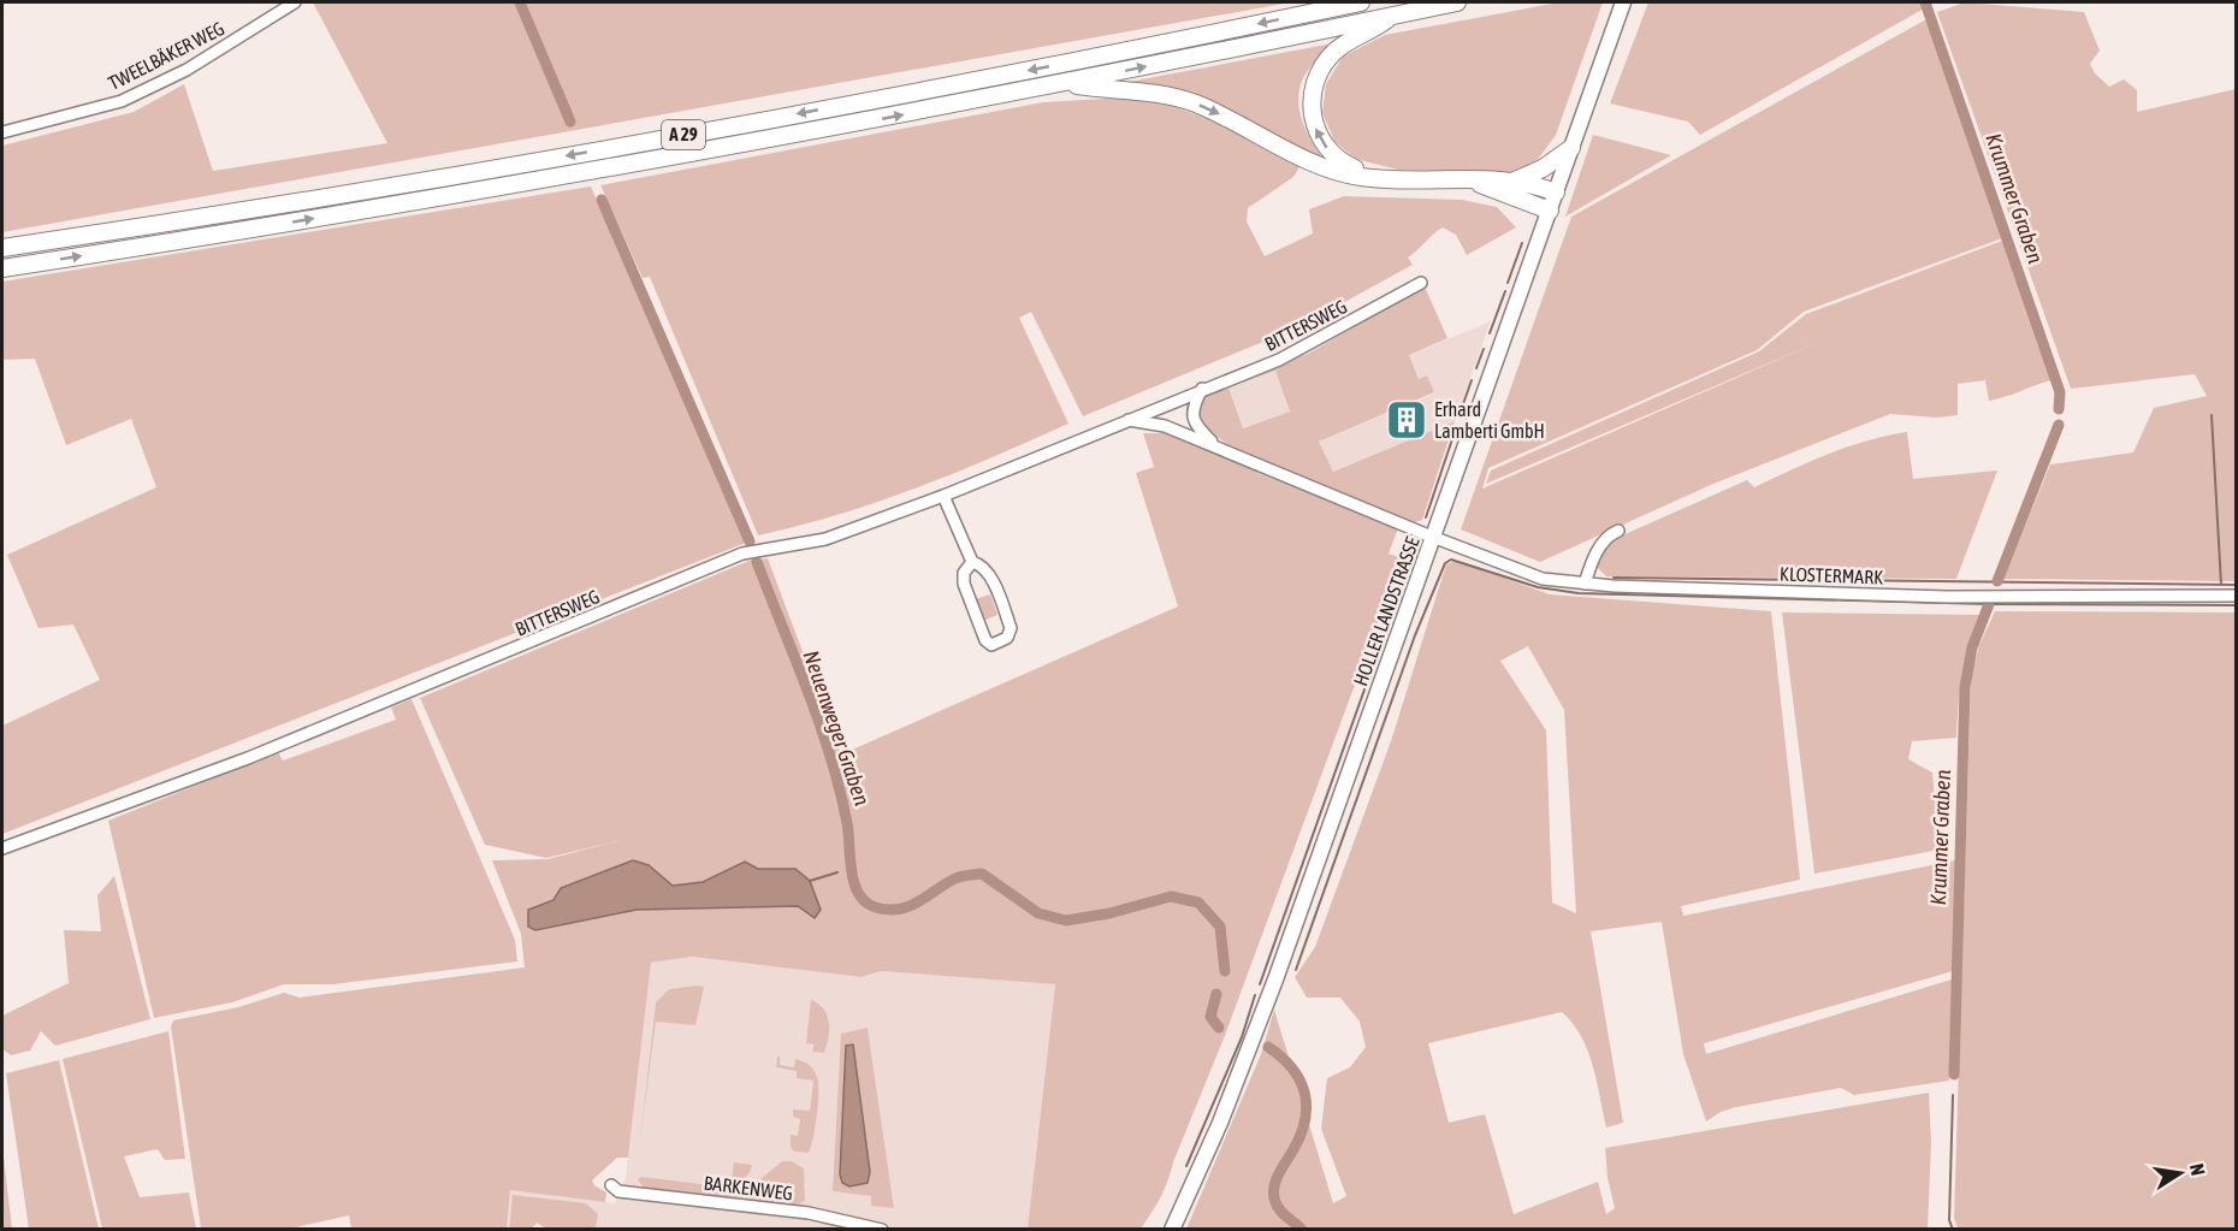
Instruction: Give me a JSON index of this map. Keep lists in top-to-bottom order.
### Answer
{
  "streets": {
    "highway": ["A 29"],
    "main road": ["HOLLER LANDSTRASSE"],
    "street": [
      "TWEELBÄKER WEG",
      "BITTERSWEG",
      "KLOSTERMARK",
      "BARKENWEG"
    ]
  },
  "crossings": [
    ["KLOSTERMARK", "HOLLER LANDSTRASSE"]
  ],
  "water": ["Krummer Graben", "Neuenweger Graben"],
  "places": {
    "building": ["Erhard Lamberti GmbH"]
  },
  "north": "right"
}
